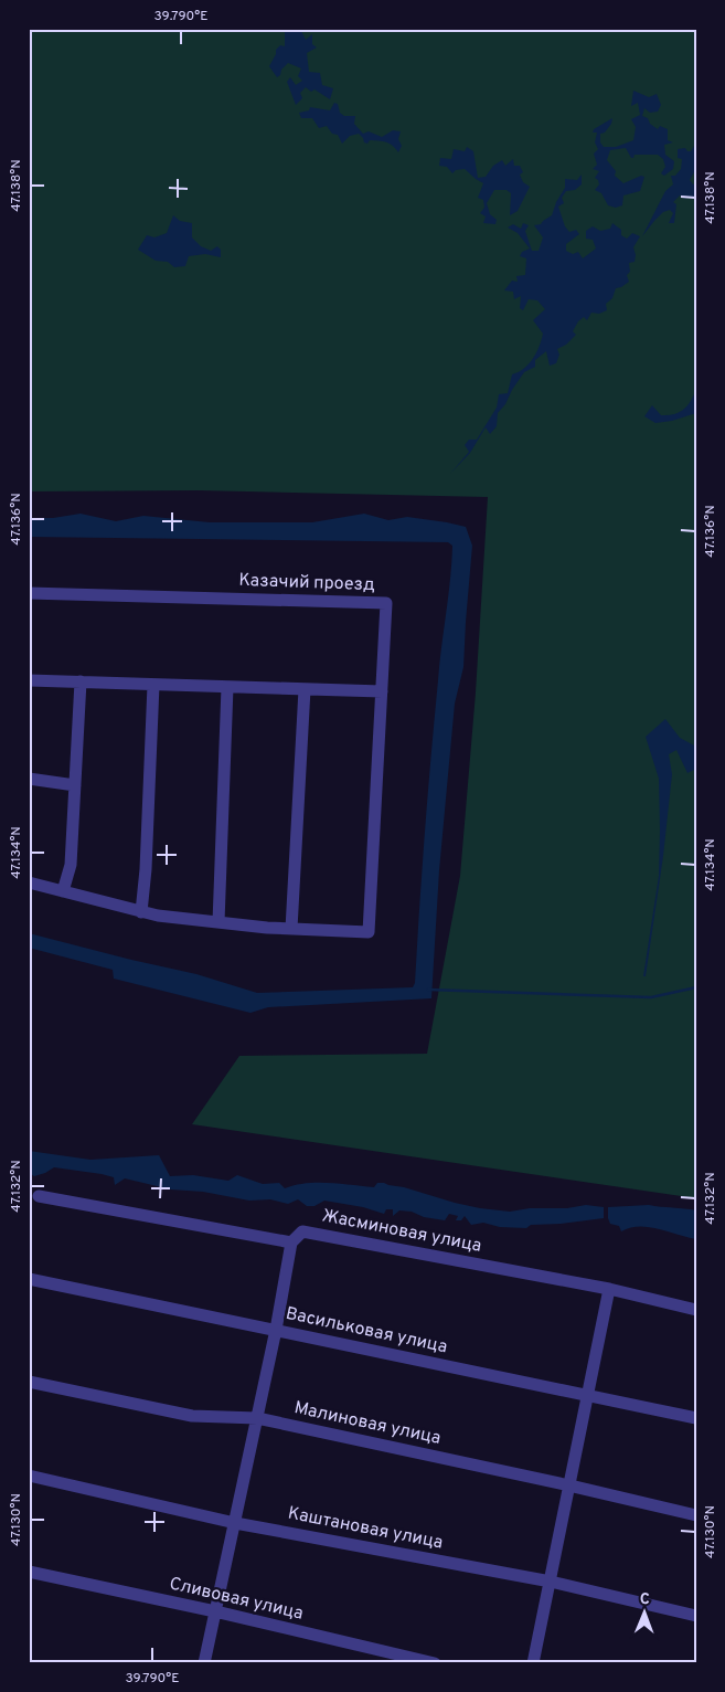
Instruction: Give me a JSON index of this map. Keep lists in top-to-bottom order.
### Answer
{
  "streets": {
    "street": [
      "Казачий проезд",
      "Жасминовая улица",
      "Васильковая улица",
      "Малиновая улица",
      "Каштановая улица",
      "Сливовая улица"
    ]
  },
  "north": "top",
  "coordinates": [
    "39.790°E",
    "47.138°N",
    "47.136°N",
    "47.134°N",
    "47.132°N",
    "47.130°N"
  ]
}
